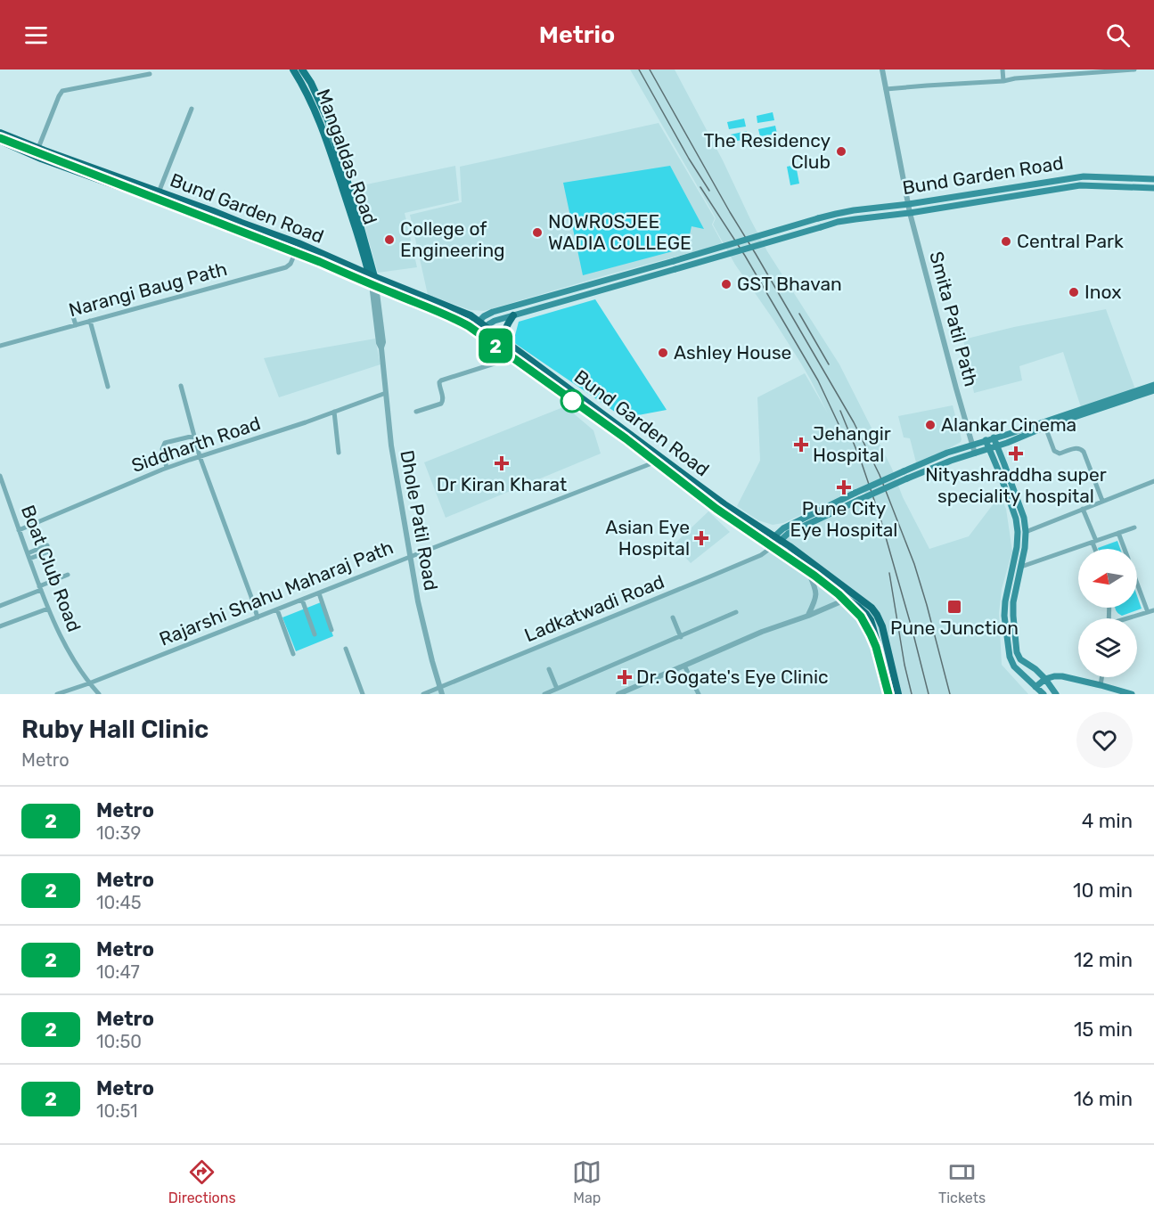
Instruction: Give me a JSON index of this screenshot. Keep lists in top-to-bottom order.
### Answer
{
  "streets": {
    "highway": ["Bund Garden Road"],
    "main road": ["Mangaldas Road"],
    "street": [
      "Narangi Baug Path",
      "Smita Patil Path",
      "Siddharth Road",
      "Dhole Patil Road",
      "Boat Club Road",
      "Rajarshi Shahu Maharaj Path",
      "Ladkatwadi Road"
    ]
  },
  "crossings": [
    ["Mangaldas Road", "Bund Garden Road"],
    ["Mangaldas Road", "Dhole Patil Road"],
    ["Bund Garden Road", "Narangi Baug Path"],
    ["Bund Garden Road", "Smita Patil Path"],
    ["Bund Garden Road", "Rajarshi Shahu Maharaj Path"],
    ["Bund Garden Road", "Ladkatwadi Road"],
    ["Siddharth Road", "Dhole Patil Road"],
    ["Siddharth Road", "Boat Club Road"],
    ["Dhole Patil Road", "Rajarshi Shahu Maharaj Path"],
    ["Dhole Patil Road", "Ladkatwadi Road"],
    ["Boat Club Road", "Rajarshi Shahu Maharaj Path"]
  ],
  "places": {
    "other": [
      "The Residency Club",
      "NOWROSJEE WADIA COLLEGE",
      "College of Engineering",
      "Central Park",
      "GST Bhavan",
      "Inox",
      "Ashley House",
      "Alankar Cinema"
    ],
    "health": [
      "Jehangir Hospital",
      "Nityashraddha super speciality hospital",
      "Dr Kiran Kharat",
      "Pune City Eye Hospital",
      "Asian Eye Hospital",
      "Dr. Gogate's Eye Clinic"
    ],
    "transit": ["Pune Junction"]
  },
  "lines": ["metro line 2"],
  "north": "left",
  "page": {
    "header": "Metrio",
    "on_map": "2",
    "heading": ["Ruby Hall Clinic", "Metro"],
    "list": [
      {
        "mark": "2",
        "name": "Metro",
        "note": "10:39",
        "value": "4 min"
      },
      {
        "mark": "2",
        "name": "Metro",
        "note": "10:45",
        "value": "10 min"
      },
      {
        "mark": "2",
        "name": "Metro",
        "note": "10:47",
        "value": "12 min"
      },
      {
        "mark": "2",
        "name": "Metro",
        "note": "10:50",
        "value": "15 min"
      },
      {
        "mark": "2",
        "name": "Metro",
        "note": "10:51",
        "value": "16 min"
      }
    ],
    "tabs": ["Directions", "Map", "Tickets"]
  }
}
